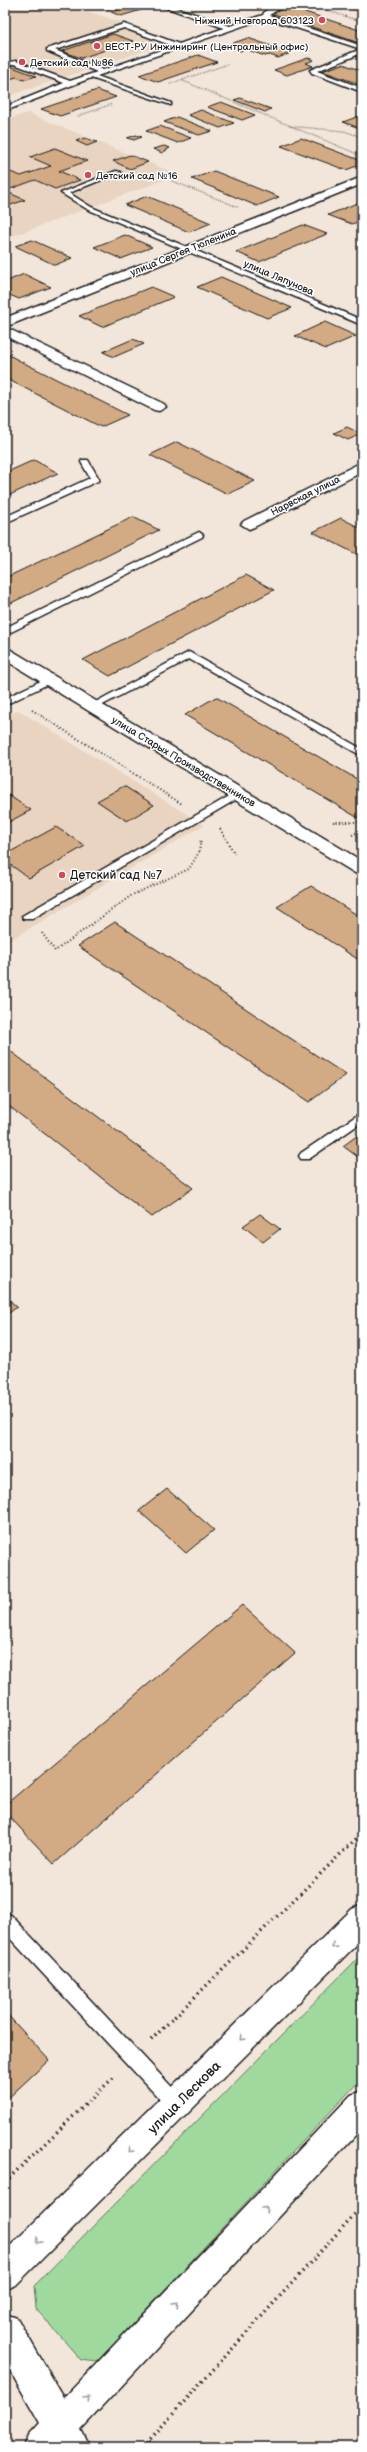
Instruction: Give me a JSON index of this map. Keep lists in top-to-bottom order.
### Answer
{
  "streets": {
    "street": [
      "улица Сергея Тюленина",
      "Нарвская улица",
      "улица Старых Производственников",
      "улица Лескова"
    ],
    "lane": ["улица Ляпунова"]
  },
  "crossings": [
    ["улица Сергея Тюленина", "улица Ляпунова"]
  ],
  "places": [
    "Нижний Новгород 603123",
    "ВЕСТ-РУ Инжиниринг (Центральный офис)",
    "Детский сад №86",
    "Детский сад №16",
    "Детский сад №7"
  ]
}
